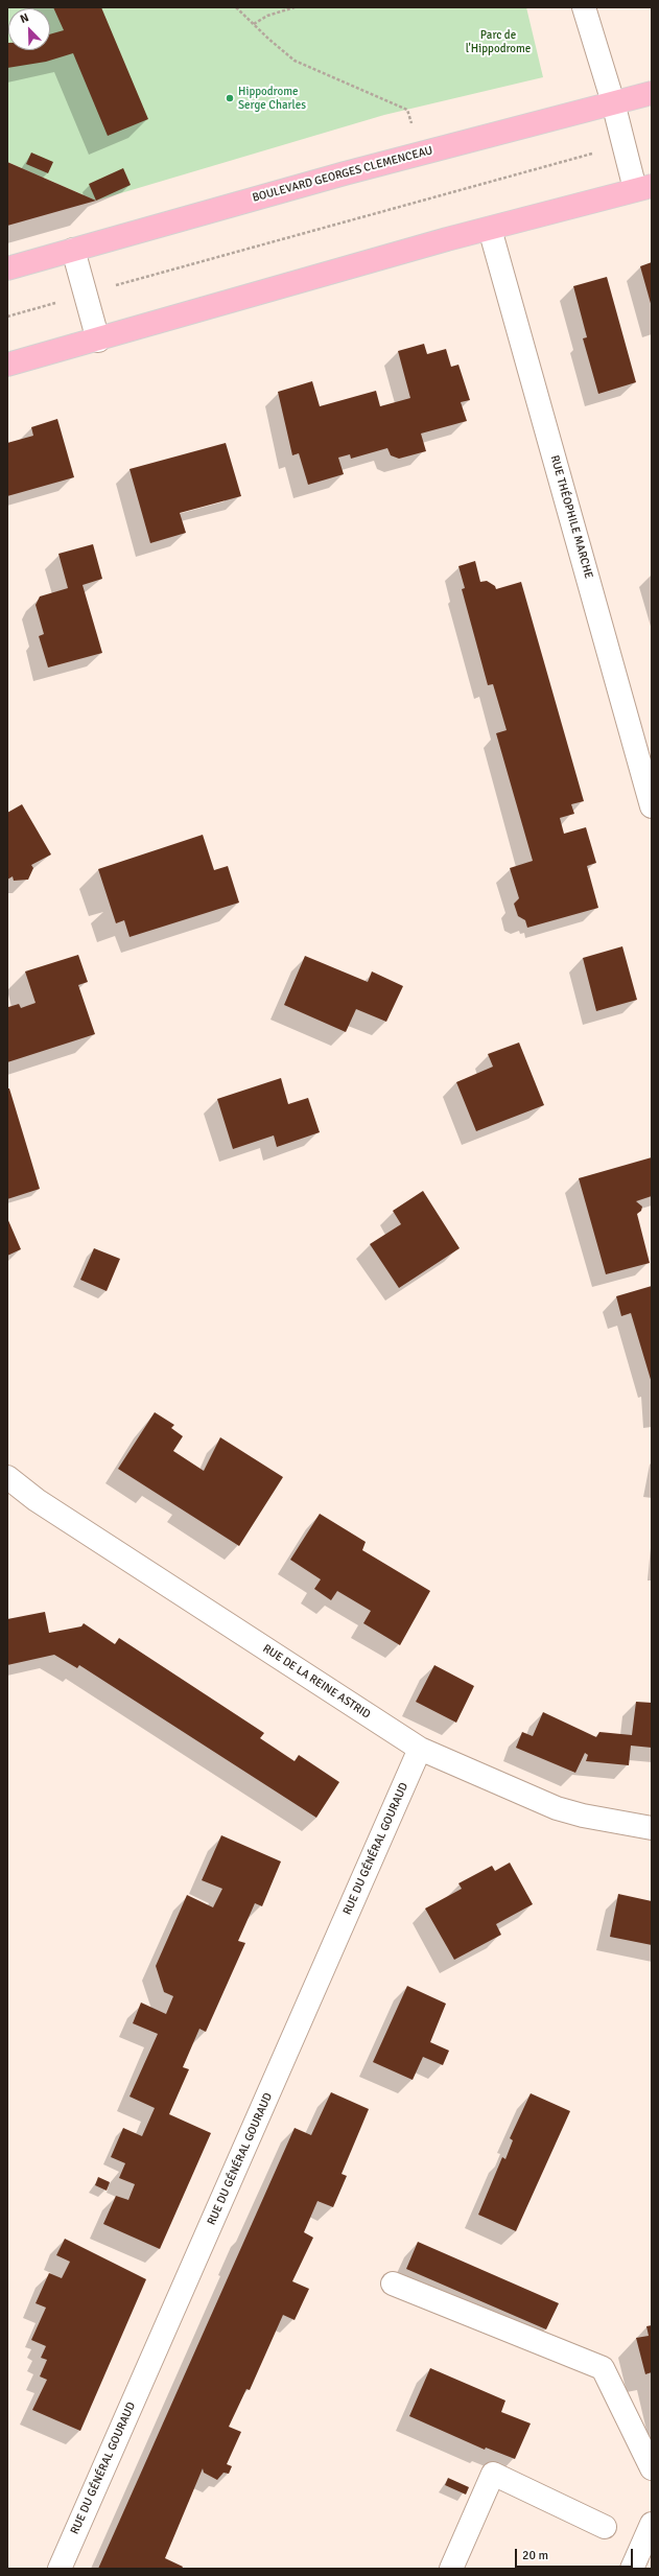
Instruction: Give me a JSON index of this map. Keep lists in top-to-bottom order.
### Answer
{
  "streets": {
    "main road": ["BOULEVARD GEORGES CLEMENCEAU"],
    "street": ["RUE THÉOPHILE MARCHE", "RUE DE LA REINE ASTRID", "RUE DU GÉNÉRAL GOURAUD"]
  },
  "crossings": [
    ["RUE DE LA REINE ASTRID", "RUE DU GÉNÉRAL GOURAUD"]
  ],
  "parks": ["Parc de l'Hippodrome"],
  "places": ["Hippodrome Serge Charles"],
  "scale_bar": "20 m",
  "north": "top left"
}
